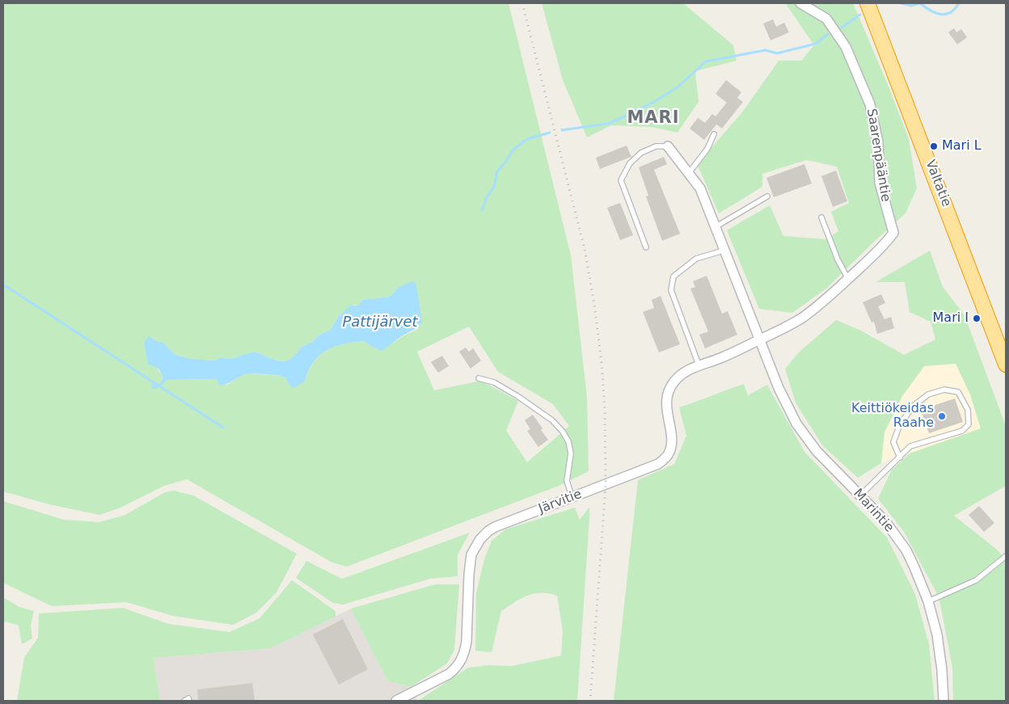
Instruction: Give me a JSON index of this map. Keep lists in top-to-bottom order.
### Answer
{
  "streets": {
    "highway": ["Valtatie"],
    "street": ["Saarenpääntie", "Järvitie", "Marintie"]
  },
  "crossings": [
    ["Saarenpääntie", "Järvitie"],
    ["Saarenpääntie", "Marintie"],
    ["Järvitie", "Marintie"]
  ],
  "districts": ["MARI"],
  "water": ["Pattijärvet"],
  "places": ["Mari L", "Mari I", "Keittiökeidas Raahe"]
}
